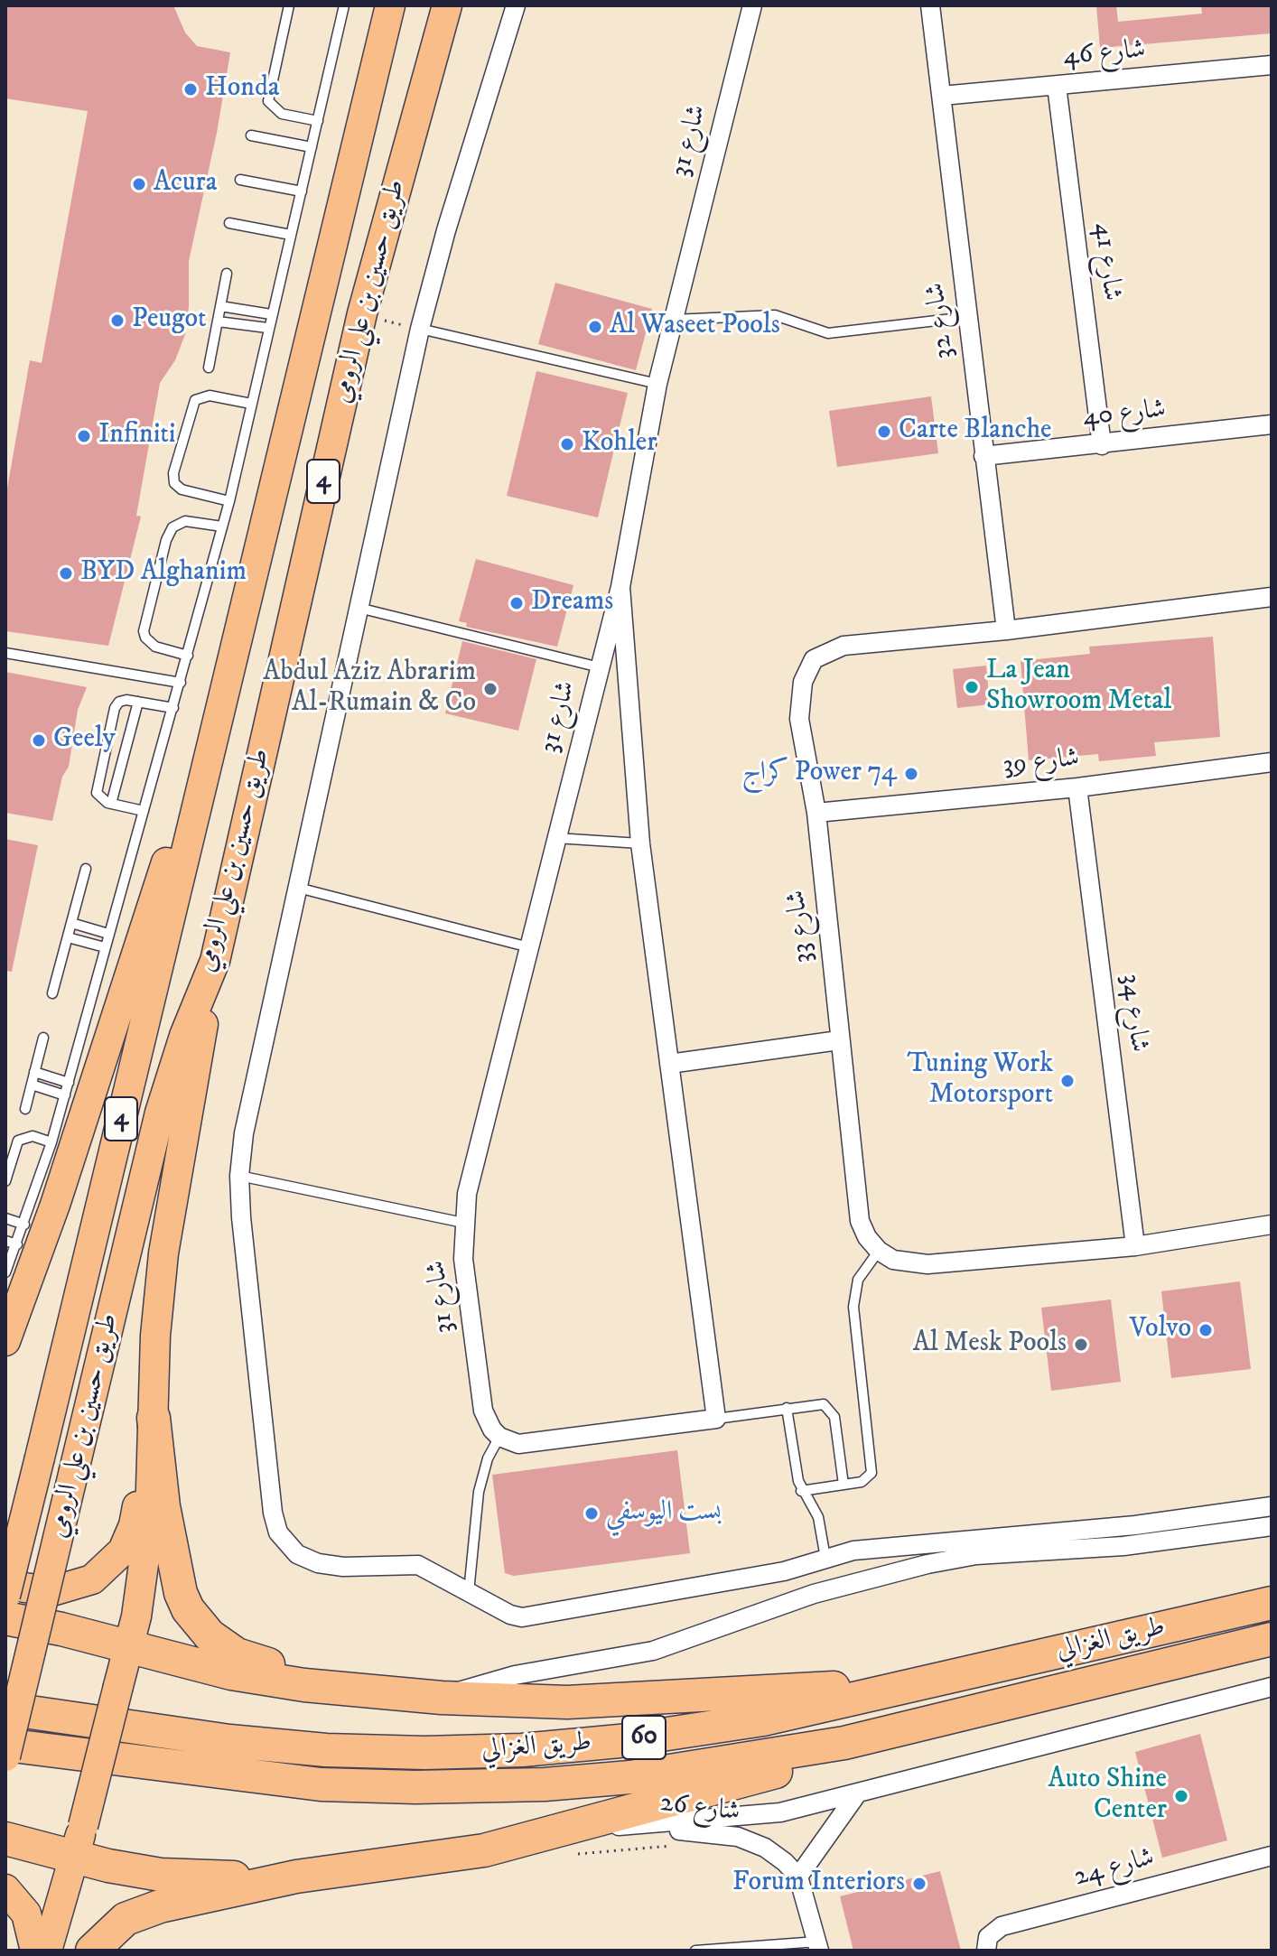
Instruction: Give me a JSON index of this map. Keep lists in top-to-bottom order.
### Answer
{
  "streets": {
    "highway": [
      "طريق حسين بن علي الرومي",
      "4",
      "طريق الغزالي",
      "60"
    ],
    "street": [
      "شارع 46",
      "شارع 31",
      "شارع 41",
      "32 شارع",
      "شارع 40",
      "شارع 39",
      "شارع 33",
      "شارع 34",
      "شارع 26",
      "شارع 24"
    ]
  },
  "crossings": [
    ["شارع 46", "شارع 41"],
    ["شارع 46", "32 شارع"],
    ["شارع 41", "شارع 40"],
    ["32 شارع", "شارع 40"],
    ["32 شارع", "شارع 33"],
    ["شارع 39", "شارع 33"],
    ["شارع 39", "شارع 34"]
  ],
  "places": [
    "Honda",
    "Acura",
    "Peugot",
    "Al Waseet Pools",
    "Carte Blanche",
    "Infiniti",
    "Kohler",
    "BYD Alghanim",
    "Dreams",
    "La Jean Showroom Metal",
    "Abdul Aziz Abrarim Al-Rumain & Co",
    "Geely",
    "كراج Power 74",
    "Tuning Work Motorsport",
    "Volvo",
    "Al Mesk Pools",
    "بست اليوسفي",
    "Auto Shine Center",
    "Forum Interiors"
  ]
}
